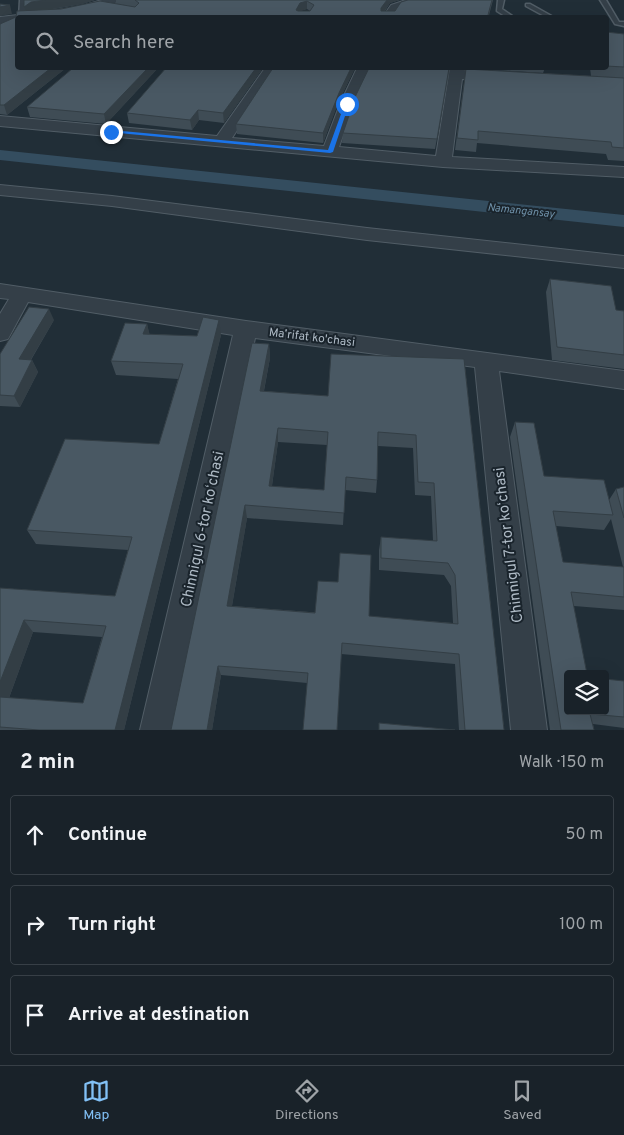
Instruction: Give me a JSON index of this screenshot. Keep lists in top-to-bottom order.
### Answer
{
  "streets": {
    "street": ["Maʼrifat ko'chasi", "Chinnigul 6-tor koʻchasi", "Chinnigul 7-tor koʻchasi"]
  },
  "crossings": [
    ["Maʼrifat ko'chasi", "Chinnigul 6-tor koʻchasi"],
    ["Maʼrifat ko'chasi", "Chinnigul 7-tor koʻchasi"]
  ],
  "water": ["Namangansay"],
  "page": {
    "search": "Search here",
    "heading": ["2 min", "Walk · 150 m"],
    "list": [
      ["Continue", "50 m"],
      ["Turn right", "100 m"],
      "Arrive at destination"
    ],
    "nav": ["Map", "Directions", "Saved"]
  }
}
